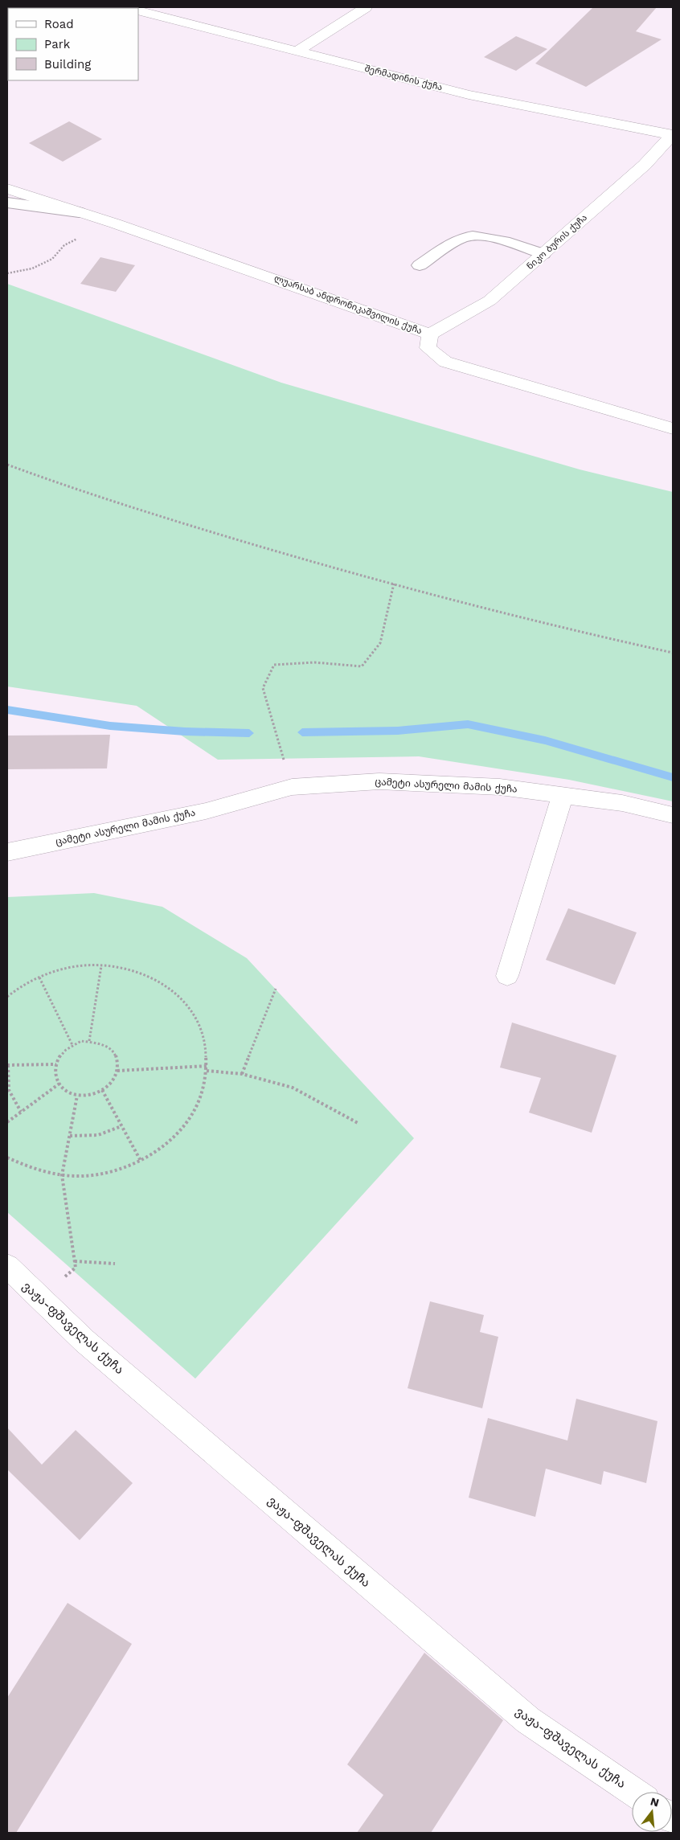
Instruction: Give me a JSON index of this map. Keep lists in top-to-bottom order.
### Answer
{
  "streets": {
    "street": [
      "შერმადინის ქუჩა",
      "ნიკო ბურის ქუჩა",
      "ლუარსაბ ანდრონიკაშვილის ქუჩა",
      "ცამეტი ასურელი მამის ქუჩა",
      "ვაჟა-ფშაველას ქუჩა"
    ]
  },
  "crossings": [
    ["შერმადინის ქუჩა", "ნიკო ბურის ქუჩა"],
    ["ნიკო ბურის ქუჩა", "ლუარსაბ ანდრონიკაშვილის ქუჩა"]
  ],
  "legend": ["Road", "Park", "Building"],
  "north": "top"
}
